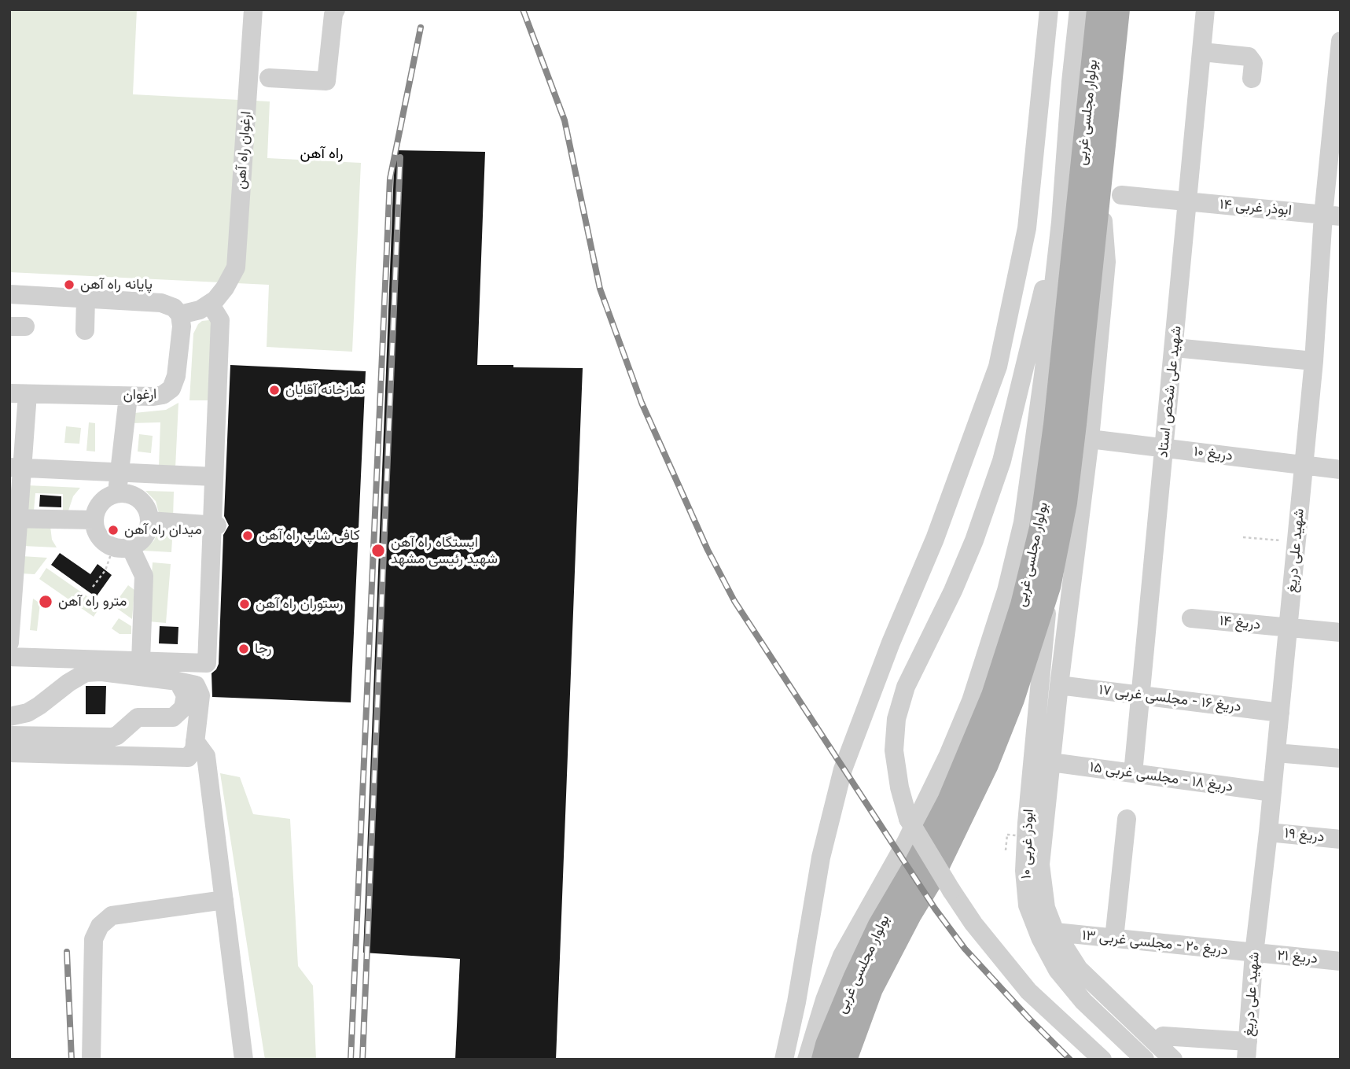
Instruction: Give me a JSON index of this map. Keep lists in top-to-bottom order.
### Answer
{
  "streets": {
    "main road": ["بولوار مجلسی غربی"],
    "street": [
      "ارغوان راه آهن",
      "ابوذر غربی ۱۴",
      "شهید علی شخص استاد",
      "ارغوان",
      "دریغ ۱۰",
      "شهید علی دریغ",
      "دریغ ۱۴",
      "دریغ ۱۶ - مجلسی غربی ۱۷",
      "دریغ ۱۸ - مجلسی غربی ۱۵",
      "دریغ ۱۹",
      "ابوذر غربی ۱۰",
      "دریغ ۲۰ - مجلسی غربی ۱۳",
      "دریغ ۲۱"
    ]
  },
  "crossings": [
    ["بولوار مجلسی غربی", "ابوذر غربی ۱۰"],
    ["ابوذر غربی ۱۴", "شهید علی شخص استاد"],
    ["ابوذر غربی ۱۴", "شهید علی دریغ"],
    ["شهید علی شخص استاد", "دریغ ۱۰"],
    ["شهید علی شخص استاد", "دریغ ۱۶ - مجلسی غربی ۱۷"],
    ["شهید علی شخص استاد", "دریغ ۱۸ - مجلسی غربی ۱۵"],
    ["دریغ ۱۰", "شهید علی دریغ"],
    ["شهید علی دریغ", "دریغ ۱۴"],
    ["شهید علی دریغ", "دریغ ۱۶ - مجلسی غربی ۱۷"],
    ["شهید علی دریغ", "دریغ ۱۸ - مجلسی غربی ۱۵"],
    ["شهید علی دریغ", "دریغ ۱۹"],
    ["شهید علی دریغ", "دریغ ۲۰ - مجلسی غربی ۱۳"],
    ["شهید علی دریغ", "دریغ ۲۱"],
    ["دریغ ۲۰ - مجلسی غربی ۱۳", "دریغ ۲۱"]
  ],
  "districts": ["راه آهن"],
  "places": [
    "پایانه راه آهن",
    "نمازخانه آقایان",
    "میدان راه آهن",
    "کافی شاپ راه آهن",
    "ایستگاه راه آهن شهید رئیسی مشهد",
    "مترو راه آهن",
    "رستوران راه آهن",
    "رجا"
  ]
}
